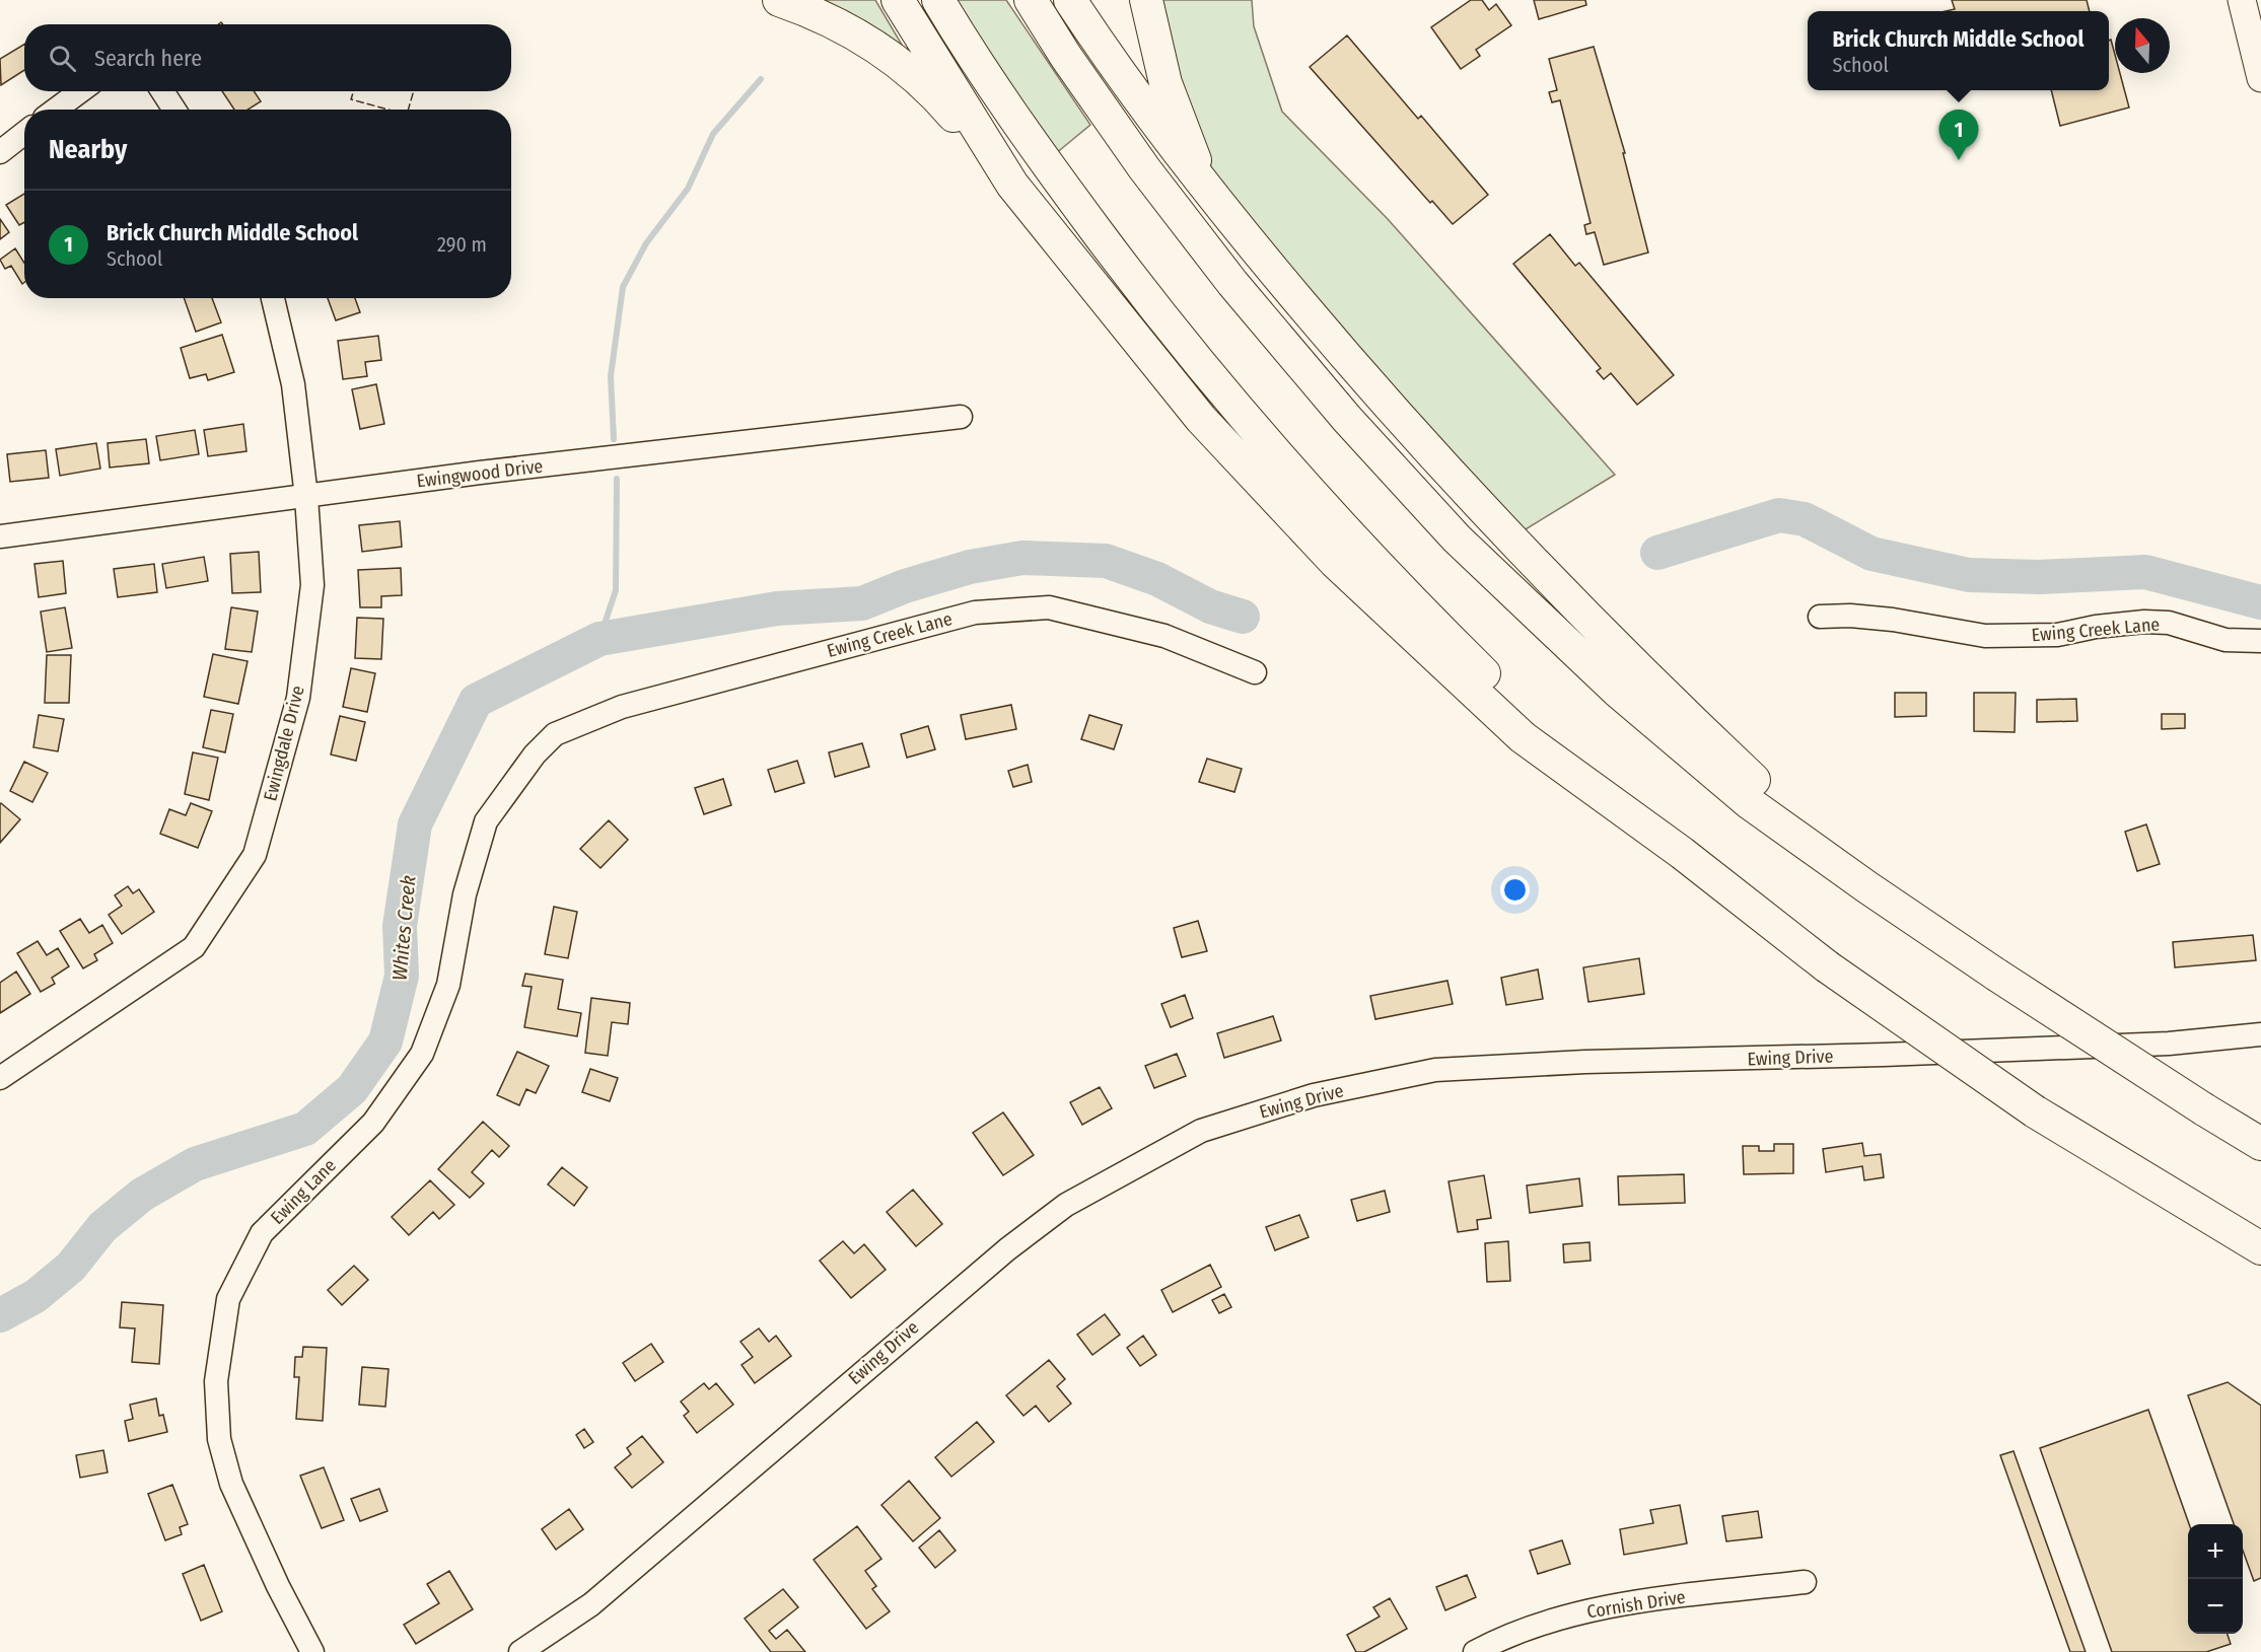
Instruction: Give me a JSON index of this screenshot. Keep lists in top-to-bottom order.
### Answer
{
  "streets": {
    "street": [
      "Ewingwood Drive",
      "Ewing Creek Lane",
      "Ewingdale Drive",
      "Ewing Drive",
      "Ewing Lane",
      "Cornish Drive"
    ]
  },
  "crossings": [
    ["Ewingwood Drive", "Ewingdale Drive"],
    ["Ewing Creek Lane", "Ewing Lane"]
  ],
  "water": ["Whites Creek"],
  "north": "top",
  "page": {
    "popup": ["Brick Church Middle School", "School"],
    "search": "Search here",
    "pins": "1",
    "heading": "Nearby",
    "list": [
      {
        "mark": "1",
        "name": "Brick Church Middle School",
        "note": "School",
        "value": "290 m"
      }
    ],
    "map_buttons": ["+", "−"]
  }
}
